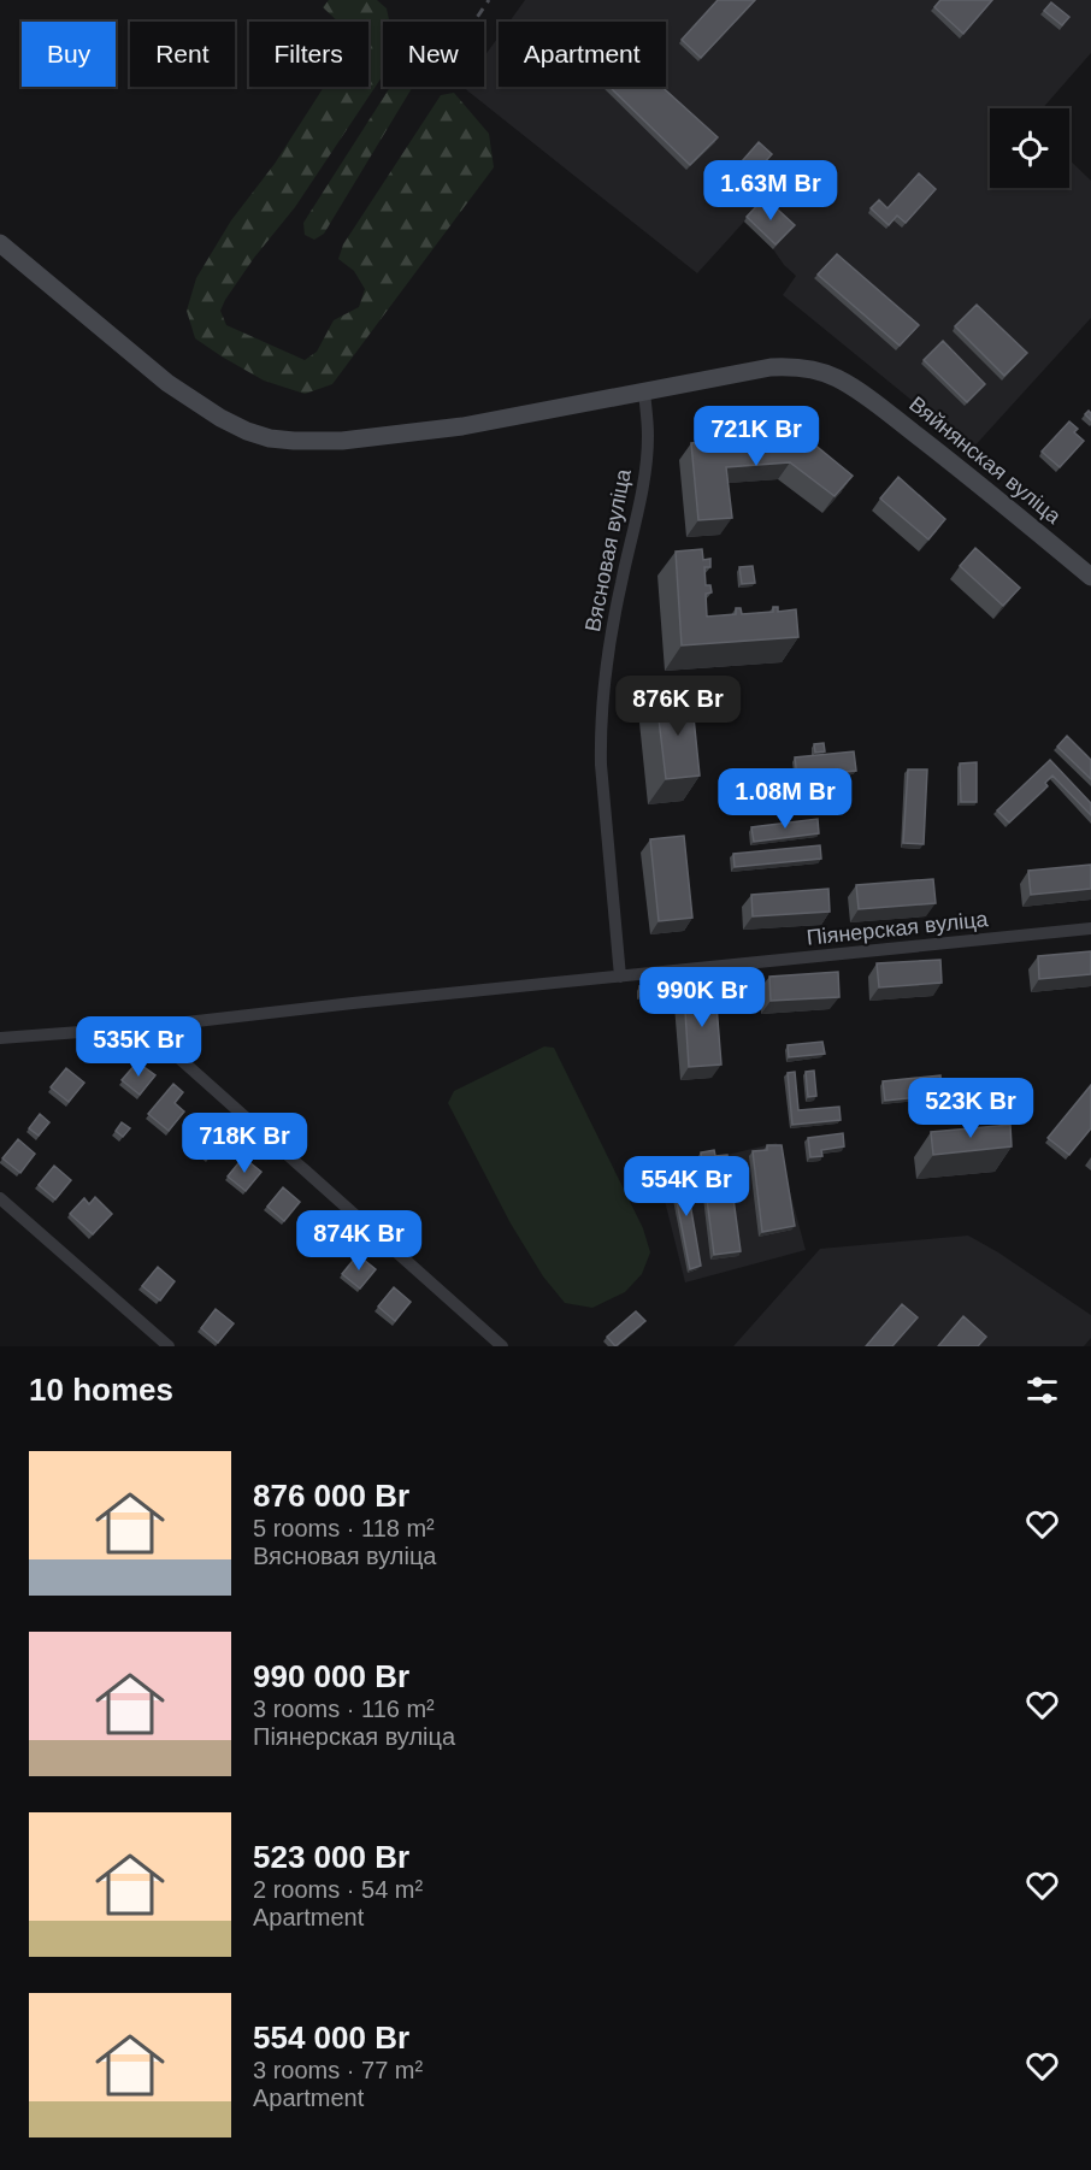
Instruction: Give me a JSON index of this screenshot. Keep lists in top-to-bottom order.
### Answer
{
  "streets": {
    "street": ["Вяйнянская вуліца", "Вясновая вуліца", "Піянерская вуліца"]
  },
  "crossings": [
    ["Вяйнянская вуліца", "Вясновая вуліца"],
    ["Вясновая вуліца", "Піянерская вуліца"]
  ],
  "page": {
    "chip": [
      "Buy",
      "Rent",
      "Filters",
      "New",
      "Apartment"
    ],
    "price": [
      "1.63M Br",
      "721K Br",
      "876K Br",
      "1.08M Br",
      "990K Br",
      "535K Br",
      "523K Br",
      "718K Br",
      "554K Br",
      "874K Br"
    ],
    "heading": "10 homes",
    "list": [
      {
        "name": "876 000 Br",
        "note": "5 rooms · 118 m² · Вясновая вуліца"
      },
      {
        "name": "990 000 Br",
        "note": "3 rooms · 116 m² · Піянерская вуліца"
      },
      {
        "name": "523 000 Br",
        "note": "2 rooms · 54 m² · Apartment"
      },
      {
        "name": "554 000 Br",
        "note": "3 rooms · 77 m² · Apartment"
      }
    ]
  }
}
